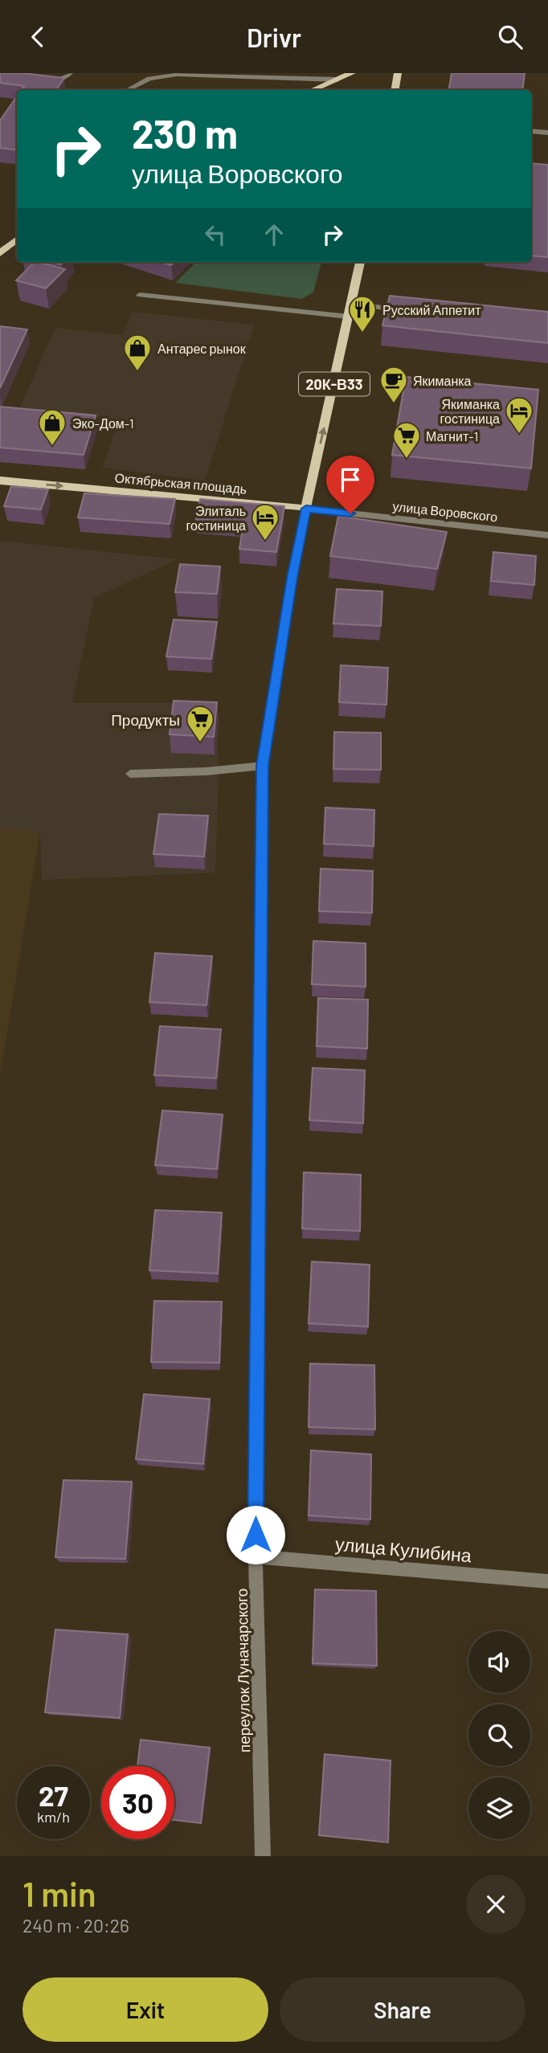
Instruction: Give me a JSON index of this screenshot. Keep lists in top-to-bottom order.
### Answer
{
  "streets": {
    "main road": ["20К-В33", "Октябрьская площадь"],
    "street": ["улица Воровского", "улица Кулибина", "переулок Луначарского"]
  },
  "crossings": [
    ["20К-В33", "Октябрьская площадь"],
    ["20К-В33", "улица Воровского"],
    ["20К-В33", "переулок Луначарского"],
    ["Октябрьская площадь", "улица Воровского"],
    ["Октябрьская площадь", "переулок Луначарского"],
    ["улица Воровского", "переулок Луначарского"],
    ["улица Кулибина", "переулок Луначарского"]
  ],
  "one_way": ["Октябрьская площадь"],
  "places": {
    "restaurant": ["Русский Аппетит"],
    "shop": ["Антарес рынок", "Эко-Дом-1"],
    "cafe": ["Якиманка"],
    "hotel": ["Якиманка гостиница", "Элиталь гостиница"],
    "supermarket": ["Магнит-1", "Продукты"]
  },
  "page": {
    "header": "Drivr",
    "turn": ["230 m", "улица Воровского"],
    "speed": "27 km/h",
    "limit": "30",
    "heading": ["1 min", "240 m · 20:26"],
    "buttons": ["Exit", "Share"]
  }
}
